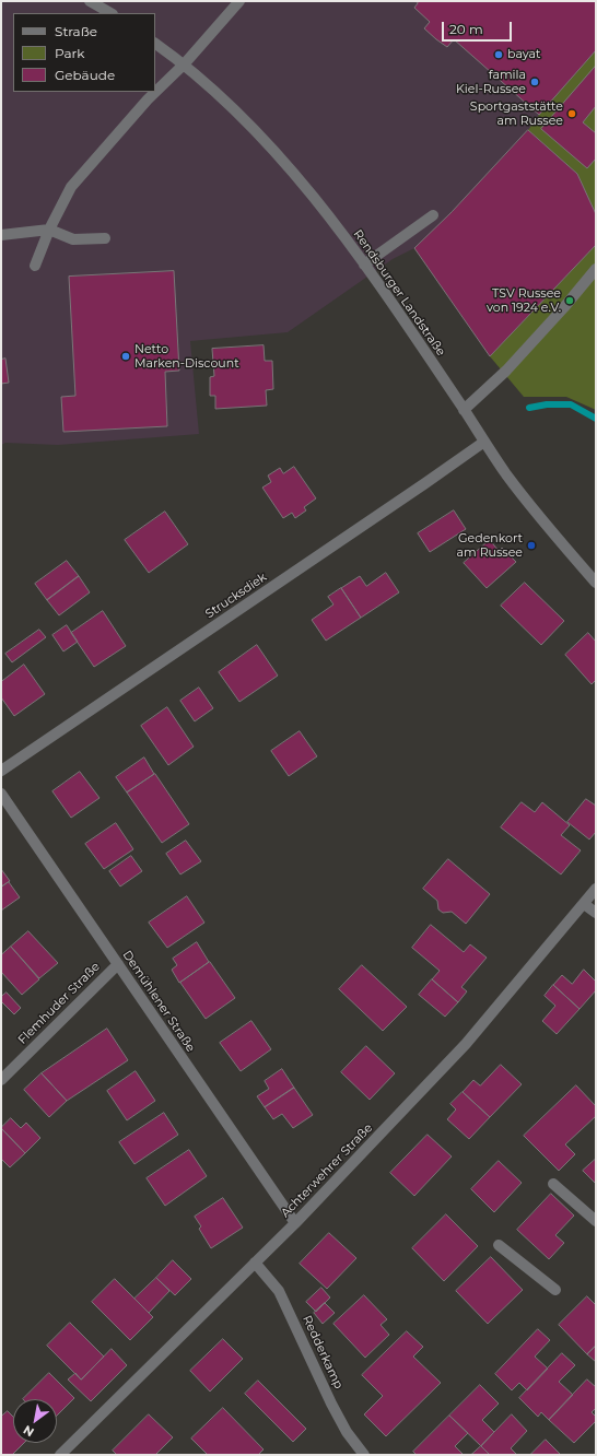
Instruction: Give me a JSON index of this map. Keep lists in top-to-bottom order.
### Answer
{
  "streets": {
    "street": [
      "Rendsburger Landstraße",
      "Strucksdiek",
      "Demühlener Straße",
      "Flemhuder Straße",
      "Achterwehrer Straße",
      "Redderkamp"
    ]
  },
  "crossings": [
    ["Rendsburger Landstraße", "Strucksdiek"],
    ["Demühlener Straße", "Flemhuder Straße"],
    ["Demühlener Straße", "Achterwehrer Straße"],
    ["Achterwehrer Straße", "Redderkamp"]
  ],
  "places": [
    "bayat",
    "famila Kiel-Russee",
    "Sportgaststätte am Russee",
    "TSV Russee von 1924 e.V.",
    "Netto Marken-Discount",
    "Gedenkort am Russee"
  ],
  "legend": ["Straße", "Park", "Gebäude"],
  "scale_bar": "20 m",
  "north": "bottom left"
}
